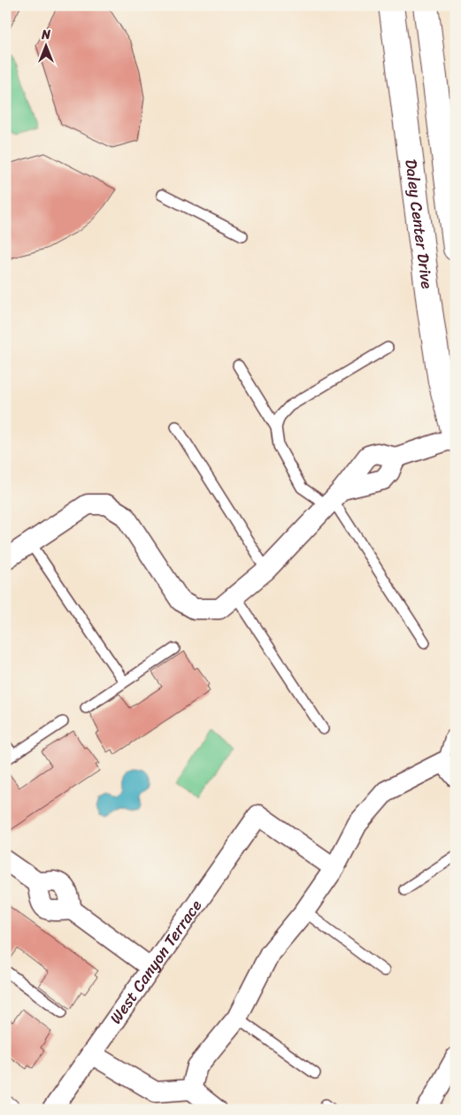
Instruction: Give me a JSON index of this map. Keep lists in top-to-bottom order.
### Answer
{
  "streets": {
    "main road": ["Daley Center Drive"],
    "street": ["West Canyon Terrace"]
  },
  "north": "top"
}
